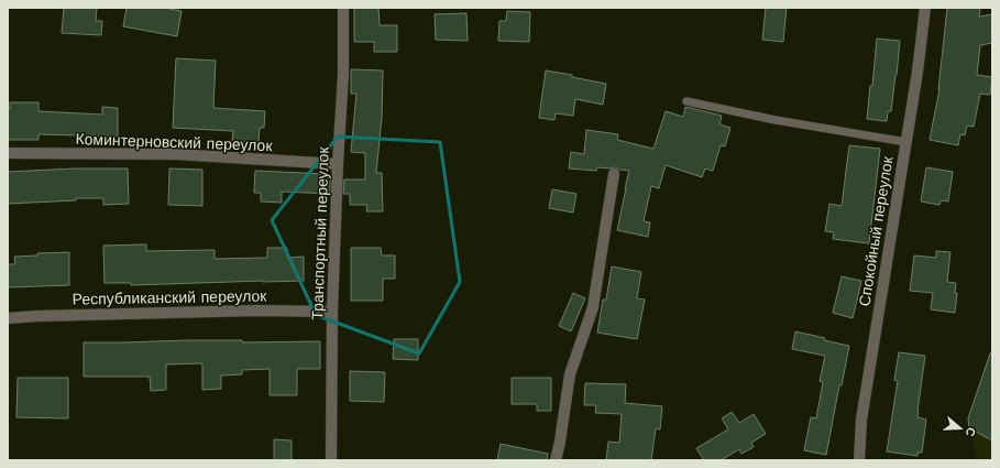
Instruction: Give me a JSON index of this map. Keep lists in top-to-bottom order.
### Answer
{
  "streets": {
    "street": [
      "Коминтерновский переулок",
      "Спокойный переулок",
      "Транспортный переулок",
      "Республиканский переулок"
    ]
  },
  "crossings": [
    ["Коминтерновский переулок", "Транспортный переулок"],
    ["Транспортный переулок", "Республиканский переулок"]
  ],
  "north": "right"
}
